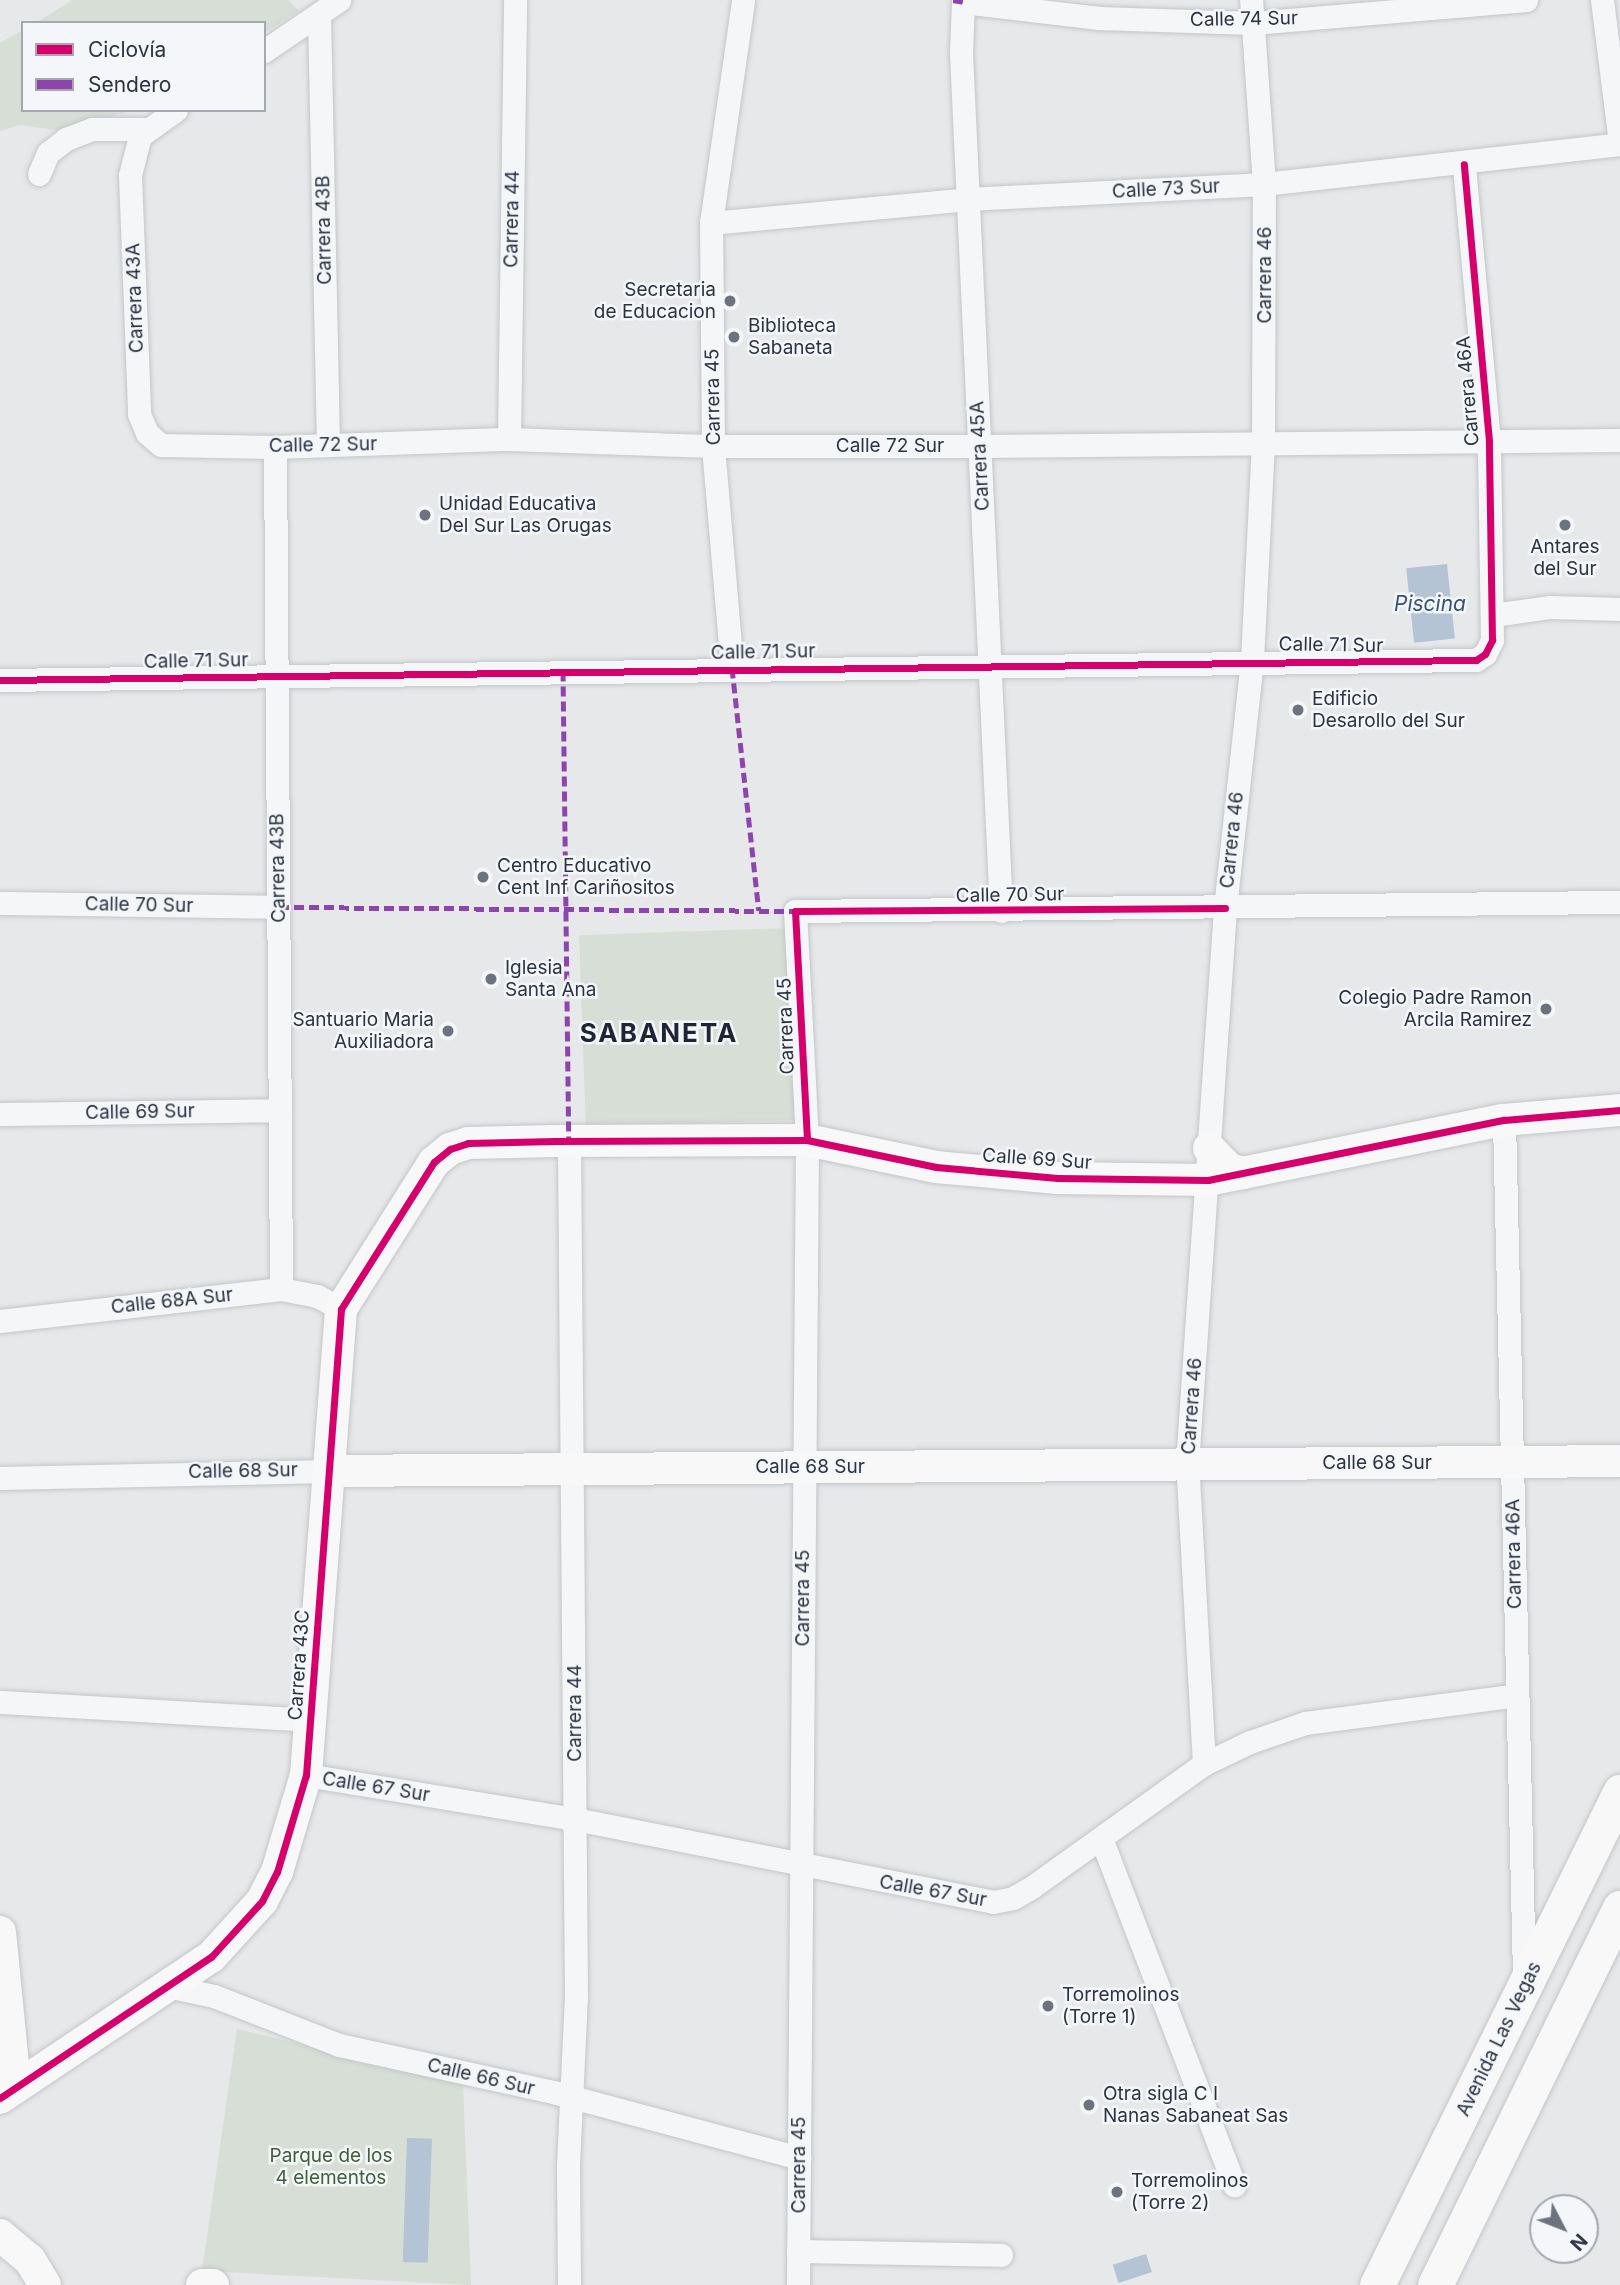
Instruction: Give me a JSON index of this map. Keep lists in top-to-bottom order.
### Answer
{
  "streets": {
    "main road": ["Avenida Las Vegas"],
    "street": [
      "Calle 74 Sur",
      "Calle 73 Sur",
      "Carrera 44",
      "Carrera 43B",
      "Carrera 46",
      "Carrera 43A",
      "Carrera 46A",
      "Carrera 45",
      "Calle 72 Sur",
      "Carrera 45A",
      "Calle 71 Sur",
      "Calle 70 Sur",
      "Calle 69 Sur",
      "Calle 68A Sur",
      "Calle 68 Sur",
      "Carrera 43C",
      "Calle 67 Sur",
      "Calle 66 Sur"
    ]
  },
  "crossings": [
    ["Calle 74 Sur", "Carrera 46"],
    ["Calle 74 Sur", "Carrera 45A"],
    ["Calle 73 Sur", "Carrera 46"],
    ["Calle 73 Sur", "Carrera 46A"],
    ["Calle 73 Sur", "Carrera 45"],
    ["Calle 73 Sur", "Carrera 45A"],
    ["Carrera 44", "Calle 72 Sur"],
    ["Carrera 44", "Calle 69 Sur"],
    ["Carrera 44", "Calle 68 Sur"],
    ["Carrera 44", "Calle 67 Sur"],
    ["Carrera 44", "Calle 66 Sur"],
    ["Carrera 43B", "Calle 72 Sur"],
    ["Carrera 43B", "Calle 71 Sur"],
    ["Carrera 43B", "Calle 70 Sur"],
    ["Carrera 43B", "Calle 69 Sur"],
    ["Carrera 43B", "Calle 68A Sur"],
    ["Carrera 46", "Calle 72 Sur"],
    ["Carrera 46", "Calle 71 Sur"],
    ["Carrera 46", "Calle 70 Sur"],
    ["Carrera 46", "Calle 69 Sur"],
    ["Carrera 46", "Calle 68 Sur"],
    ["Carrera 46", "Calle 67 Sur"],
    ["Carrera 43A", "Calle 72 Sur"],
    ["Carrera 46A", "Calle 72 Sur"],
    ["Carrera 46A", "Calle 71 Sur"],
    ["Carrera 46A", "Calle 69 Sur"],
    ["Carrera 46A", "Calle 68 Sur"],
    ["Carrera 46A", "Calle 67 Sur"],
    ["Carrera 46A", "Avenida Las Vegas"],
    ["Carrera 45", "Calle 72 Sur"],
    ["Carrera 45", "Calle 71 Sur"],
    ["Carrera 45", "Calle 70 Sur"],
    ["Carrera 45", "Calle 69 Sur"],
    ["Carrera 45", "Calle 68 Sur"],
    ["Carrera 45", "Calle 67 Sur"],
    ["Carrera 45", "Calle 66 Sur"],
    ["Calle 72 Sur", "Carrera 45A"],
    ["Carrera 45A", "Calle 71 Sur"],
    ["Carrera 45A", "Calle 70 Sur"],
    ["Calle 69 Sur", "Carrera 43C"],
    ["Calle 68A Sur", "Carrera 43C"],
    ["Calle 68 Sur", "Carrera 43C"],
    ["Carrera 43C", "Calle 67 Sur"],
    ["Carrera 43C", "Calle 66 Sur"]
  ],
  "districts": ["SABANETA"],
  "water": ["Piscina"],
  "parks": ["Parque de los 4 elementos"],
  "places": [
    "Secretaria de Educacion",
    "Biblioteca Sabaneta",
    "Unidad Educativa Del Sur Las Orugas",
    "Antares del Sur",
    "Edificio Desarollo del Sur",
    "Centro Educativo Cent Inf Cariñositos",
    "Iglesia Santa Ana",
    "Colegio Padre Ramon Arcila Ramirez",
    "Santuario Maria Auxiliadora",
    "Torremolinos (Torre 1)",
    "Otra sigla C I Nanas Sabaneat Sas",
    "Torremolinos (Torre 2)"
  ],
  "legend": ["Ciclovía", "Sendero"],
  "north": "bottom right"
}
